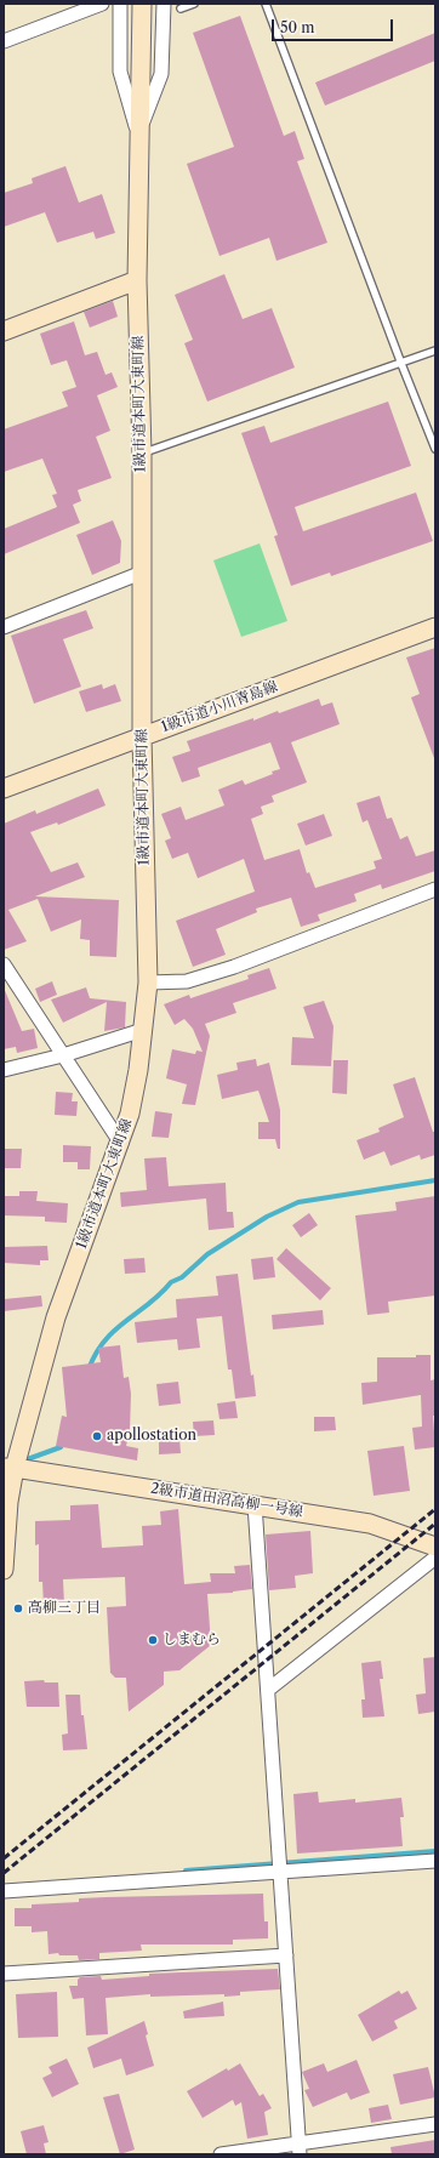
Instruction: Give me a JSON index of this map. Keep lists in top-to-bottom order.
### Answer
{
  "streets": {
    "street": ["1級市道本町大東町線", "1級市道小川青島線", "2級市道田沼高柳一号線"]
  },
  "crossings": [
    ["1級市道本町大東町線", "1級市道小川青島線"],
    ["1級市道本町大東町線", "2級市道田沼高柳一号線"]
  ],
  "places": ["apollostation", "高柳三丁目", "しまむら"],
  "scale_bar": "50 m"
}
